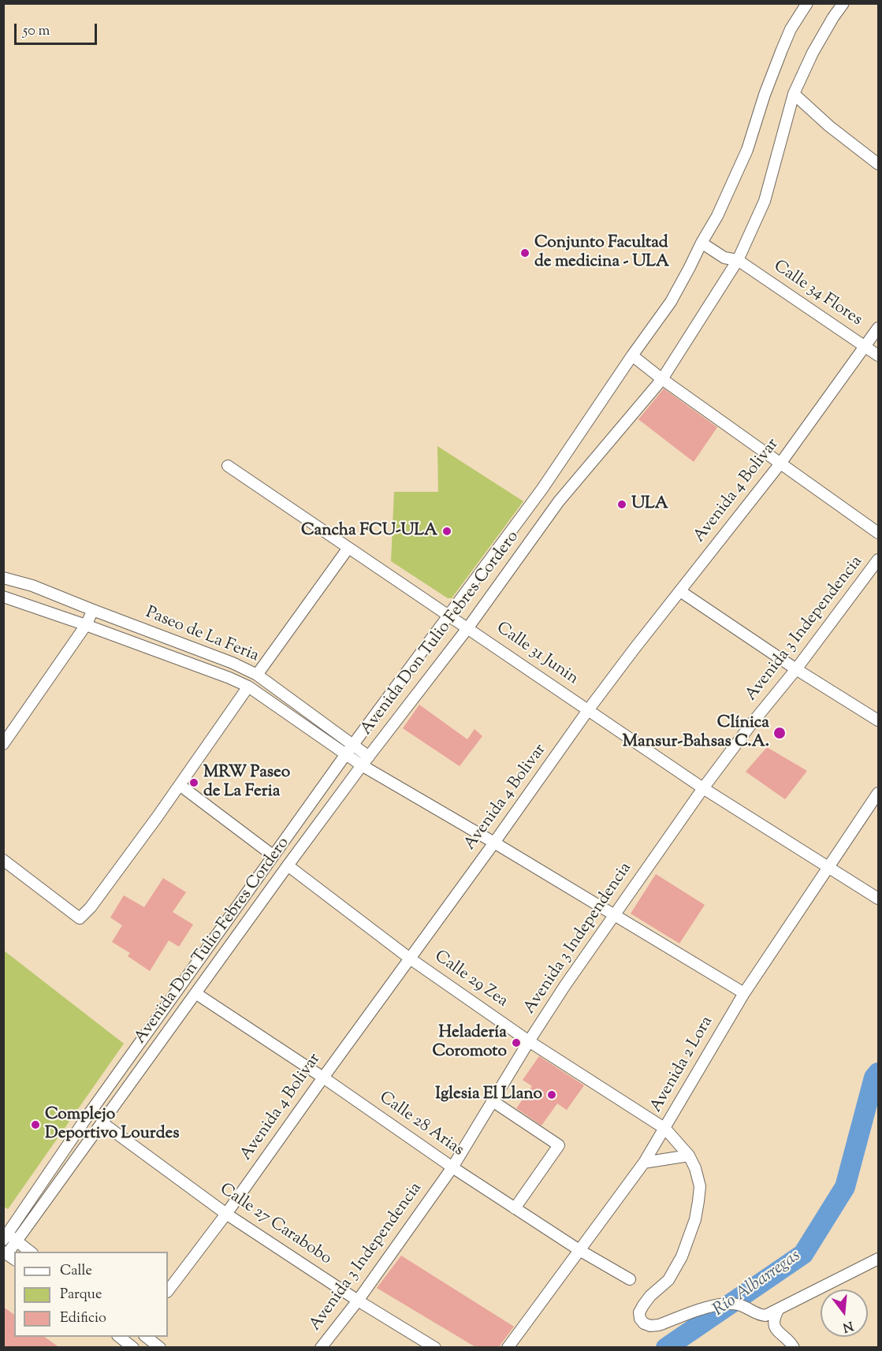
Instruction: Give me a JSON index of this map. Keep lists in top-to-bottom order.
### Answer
{
  "streets": {
    "street": [
      "Calle 34 Flores",
      "Avenida 4 Bolivar",
      "Avenida 3 Independencia",
      "Avenida Don Tulio Febres Cordero",
      "Paseo de La Feria",
      "Calle 31 Junin",
      "Calle 29 Zea",
      "Avenida 2 Lora",
      "Calle 28 Arias",
      "Calle 27 Carabobo"
    ]
  },
  "crossings": [
    ["Calle 34 Flores", "Avenida 4 Bolivar"],
    ["Calle 34 Flores", "Avenida Don Tulio Febres Cordero"],
    ["Avenida 4 Bolivar", "Calle 31 Junin"],
    ["Avenida 4 Bolivar", "Calle 29 Zea"],
    ["Avenida 4 Bolivar", "Calle 28 Arias"],
    ["Avenida 4 Bolivar", "Calle 27 Carabobo"],
    ["Avenida 3 Independencia", "Calle 31 Junin"],
    ["Avenida 3 Independencia", "Calle 29 Zea"],
    ["Avenida 3 Independencia", "Calle 28 Arias"],
    ["Avenida 3 Independencia", "Calle 27 Carabobo"],
    ["Avenida Don Tulio Febres Cordero", "Paseo de La Feria"],
    ["Avenida Don Tulio Febres Cordero", "Calle 31 Junin"],
    ["Avenida Don Tulio Febres Cordero", "Calle 29 Zea"],
    ["Avenida Don Tulio Febres Cordero", "Calle 28 Arias"],
    ["Avenida Don Tulio Febres Cordero", "Calle 27 Carabobo"],
    ["Calle 31 Junin", "Avenida 2 Lora"],
    ["Calle 29 Zea", "Avenida 2 Lora"],
    ["Avenida 2 Lora", "Calle 28 Arias"]
  ],
  "water": ["Río Albarregas"],
  "places": [
    "Conjunto Facultad de medicina - ULA",
    "ULA",
    "Cancha FCU-ULA",
    "Clínica Mansur-Bahsas C.A.",
    "MRW Paseo de La Feria",
    "Heladería Coromoto",
    "Iglesia El Llano",
    "Complejo Deportivo Lourdes"
  ],
  "legend": ["Calle", "Parque", "Edificio"],
  "scale_bar": "50 m",
  "north": "bottom"
}
